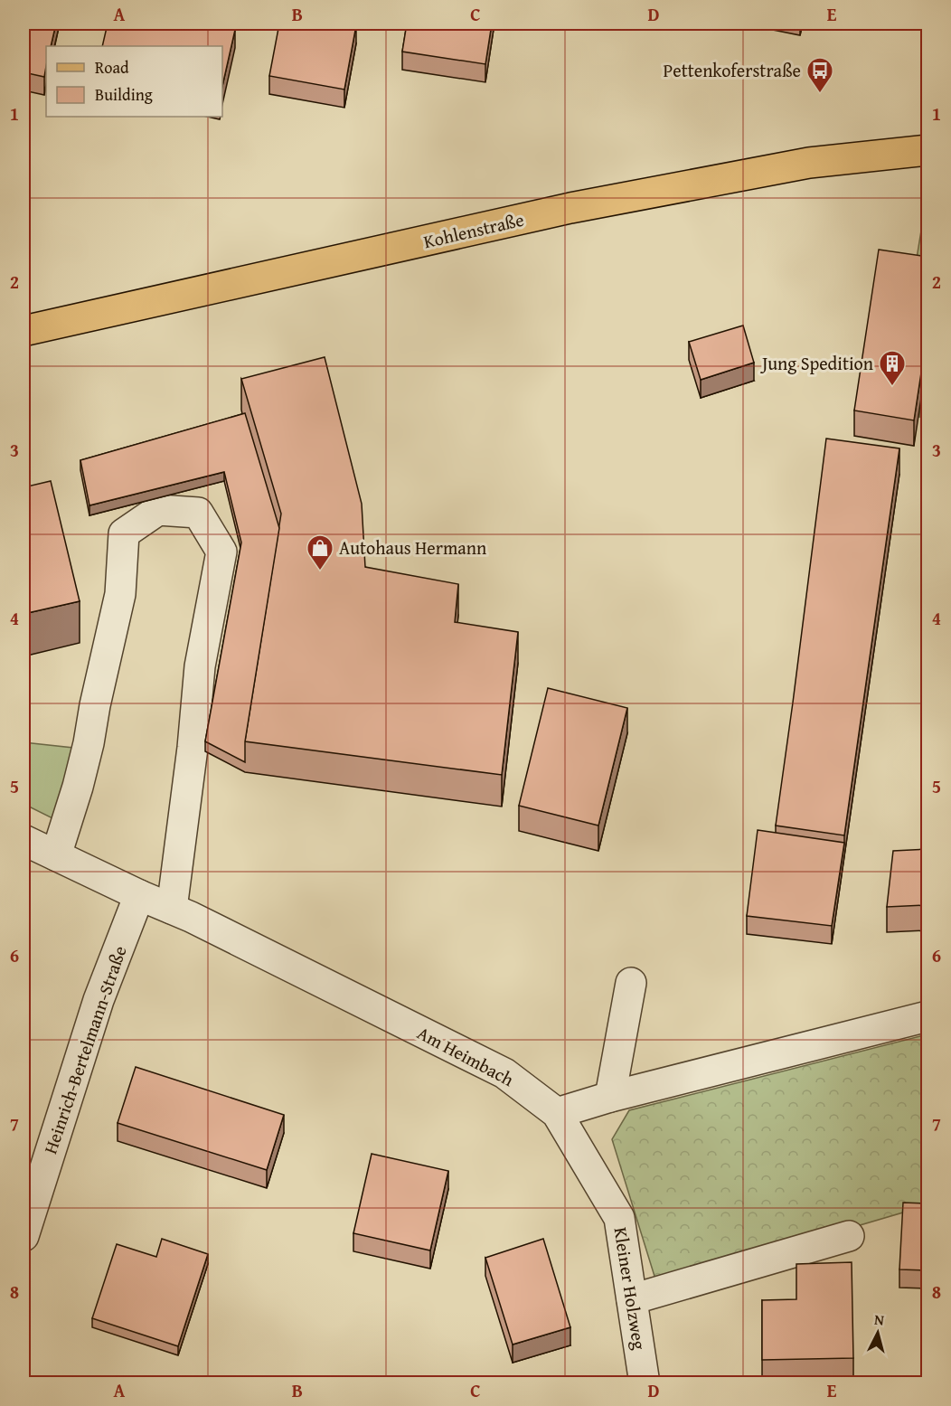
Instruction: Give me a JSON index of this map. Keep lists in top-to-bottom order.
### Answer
{
  "streets": {
    "main road": ["Kohlenstraße"],
    "street": ["Heinrich-Bertelmann-Straße", "Am Heimbach", "Kleiner Holzweg"]
  },
  "crossings": [
    ["Heinrich-Bertelmann-Straße", "Am Heimbach"],
    ["Am Heimbach", "Kleiner Holzweg"]
  ],
  "places": {
    "bus stop": ["Pettenkoferstraße"],
    "building": ["Jung Spedition"],
    "shop": ["Autohaus Hermann"]
  },
  "legend": ["Road", "Building"],
  "north": "top",
  "grid": {
    "columns": [
      "A",
      "B",
      "C",
      "D",
      "E"
    ],
    "rows": [
      "1",
      "2",
      "3",
      "4",
      "5",
      "6",
      "7",
      "8"
    ]
  }
}
